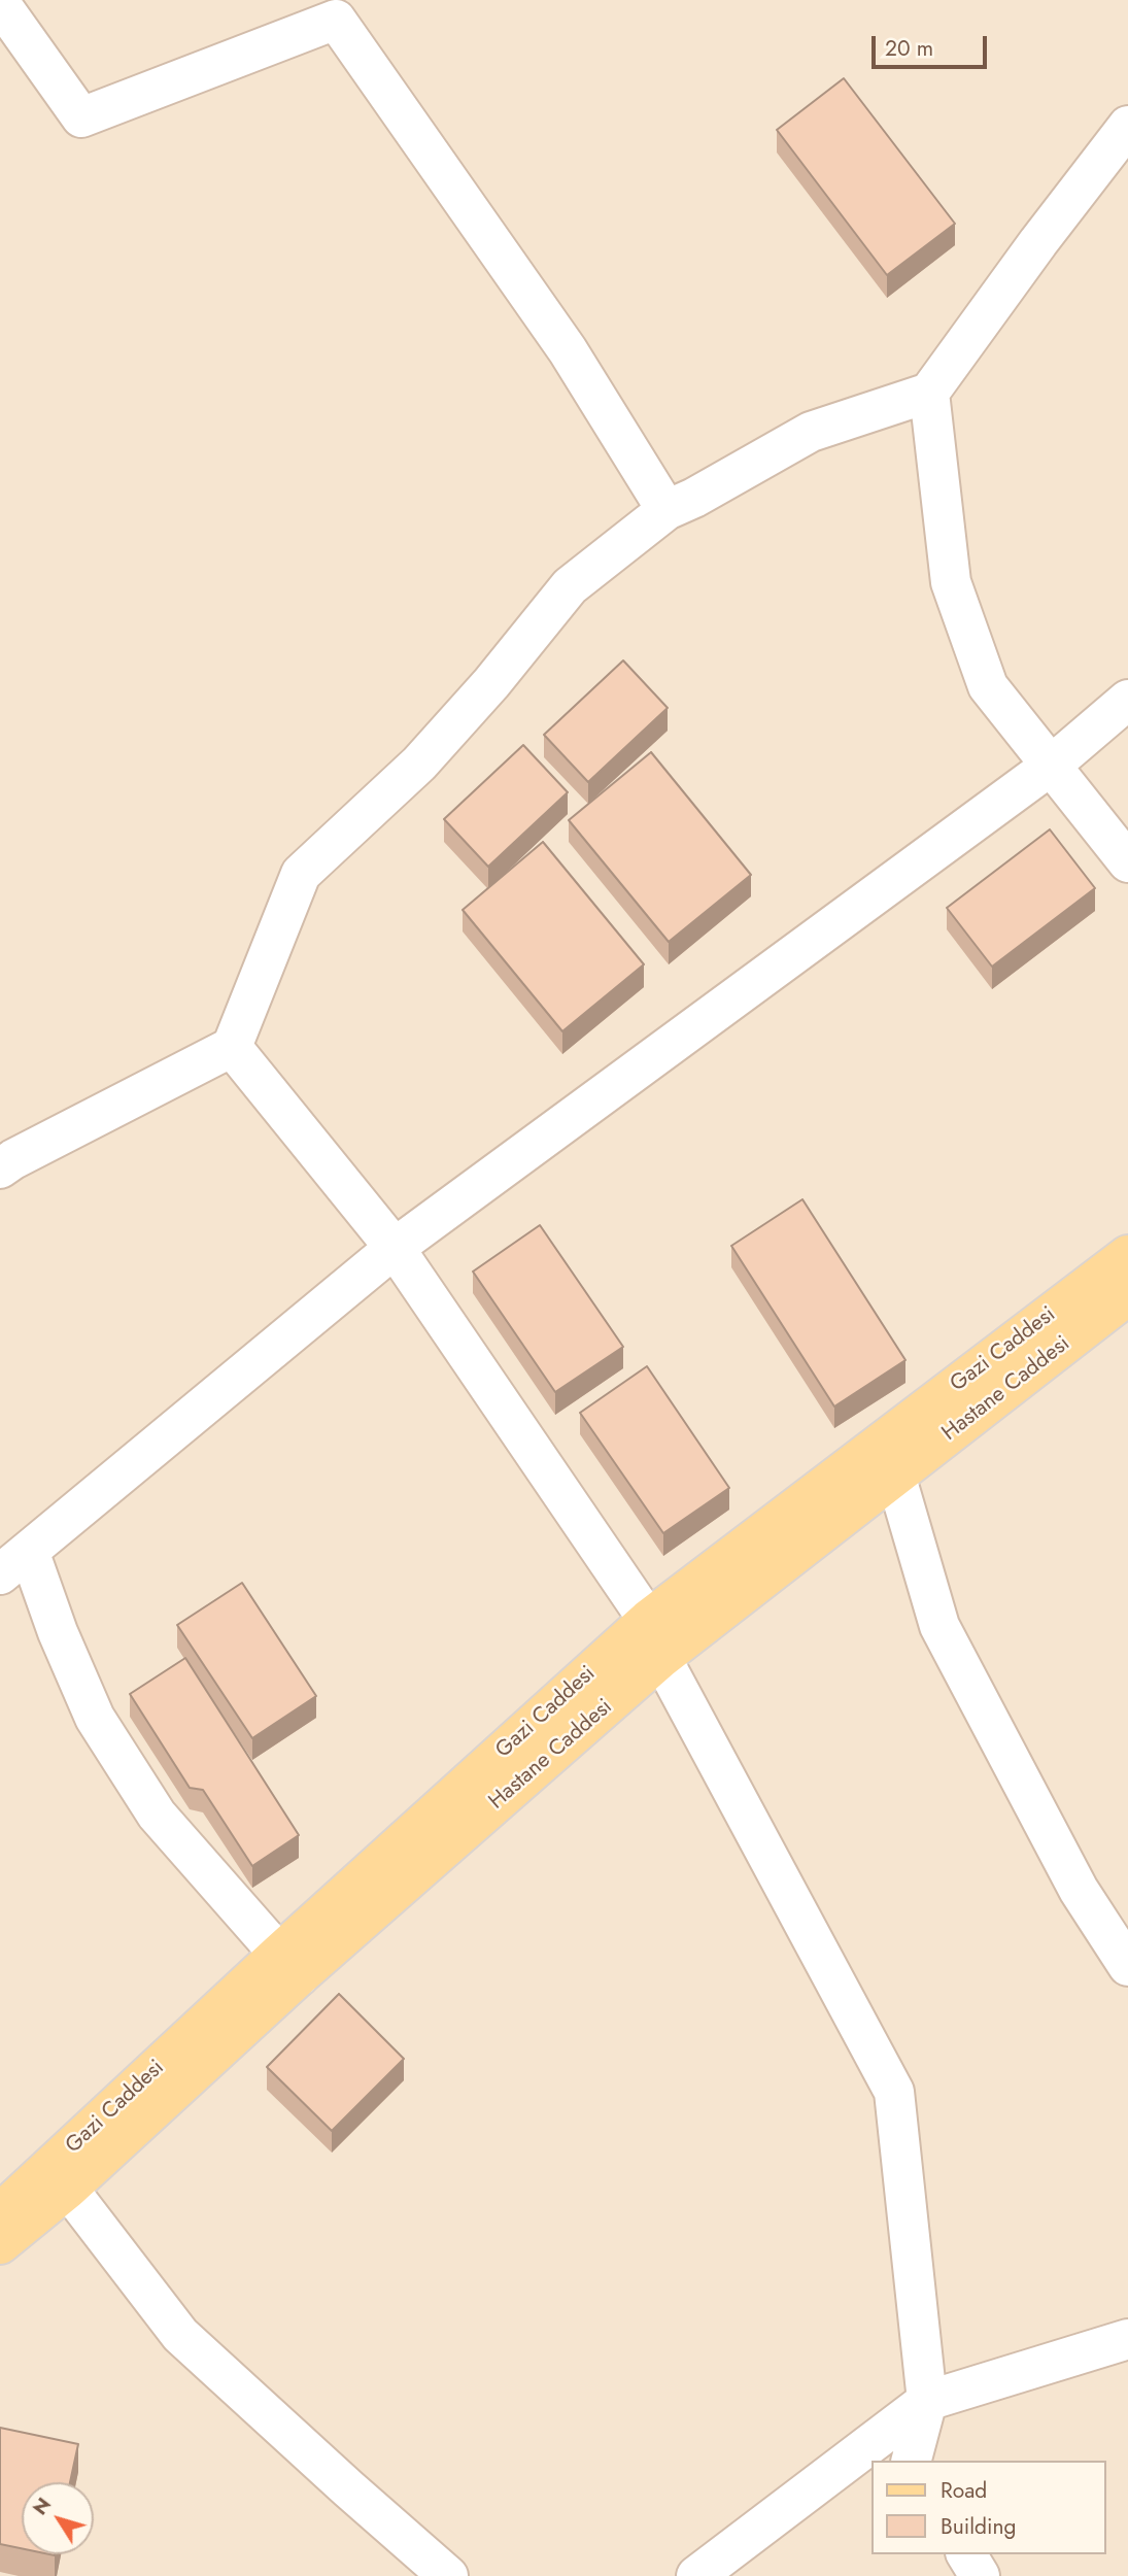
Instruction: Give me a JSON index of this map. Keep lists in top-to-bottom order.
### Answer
{
  "streets": {
    "main road": ["Gazi Caddesi", "Hastane Caddesi"]
  },
  "crossings": [
    ["Gazi Caddesi", "Hastane Caddesi"]
  ],
  "legend": ["Road", "Building"],
  "scale_bar": "20 m",
  "north": "top left"
}
